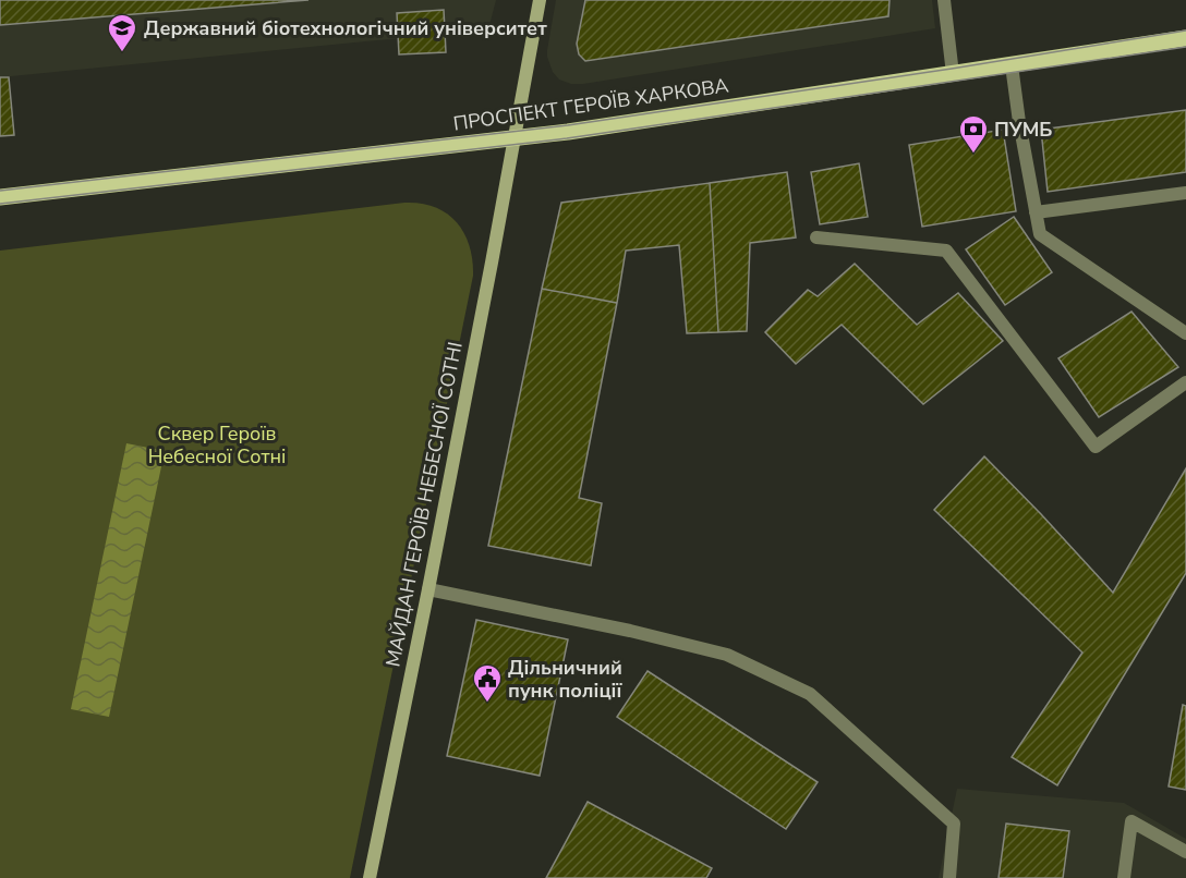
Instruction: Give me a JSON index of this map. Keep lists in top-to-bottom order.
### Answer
{
  "streets": {
    "main road": ["ПРОСПЕКТ ГЕРОЇВ ХАРКОВА", "МАЙДАН ГЕРОЇВ НЕБЕСНОЇ СОТНІ"]
  },
  "crossings": [
    ["ПРОСПЕКТ ГЕРОЇВ ХАРКОВА", "МАЙДАН ГЕРОЇВ НЕБЕСНОЇ СОТНІ"]
  ],
  "parks": ["Сквер Героїв Небесної Сотні"],
  "places": {
    "school or university": ["Державний біотехнологічний університет"],
    "bank": ["ПУМБ"],
    "public building": ["Дільничний пунк поліції"]
  }
}
